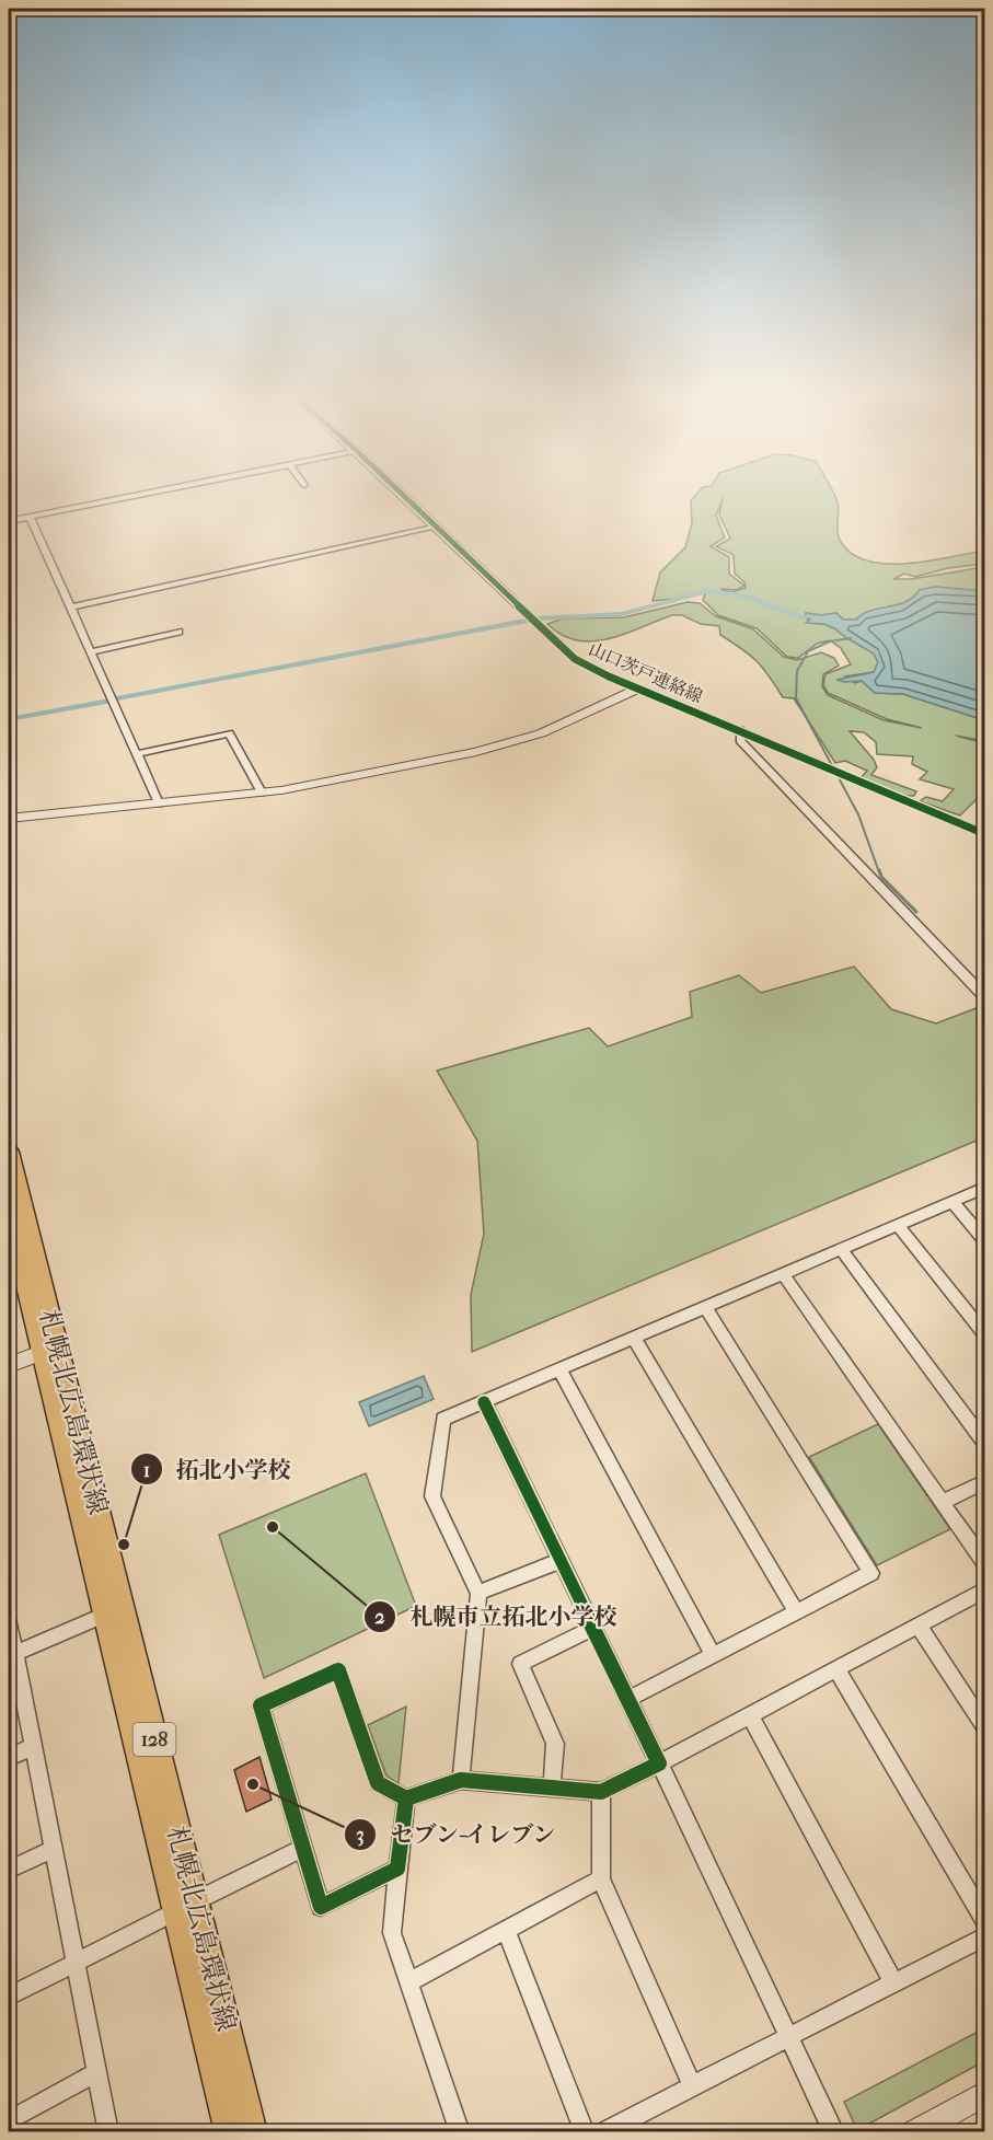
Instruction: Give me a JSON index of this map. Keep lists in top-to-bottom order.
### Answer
{
  "streets": {
    "main road": ["札幌北広島環状線", "128"],
    "street": ["山口茨戸連絡線"]
  },
  "places": ["札幌市立拓北小学校", "拓北小学校", "セブン-イレブン"]
}
